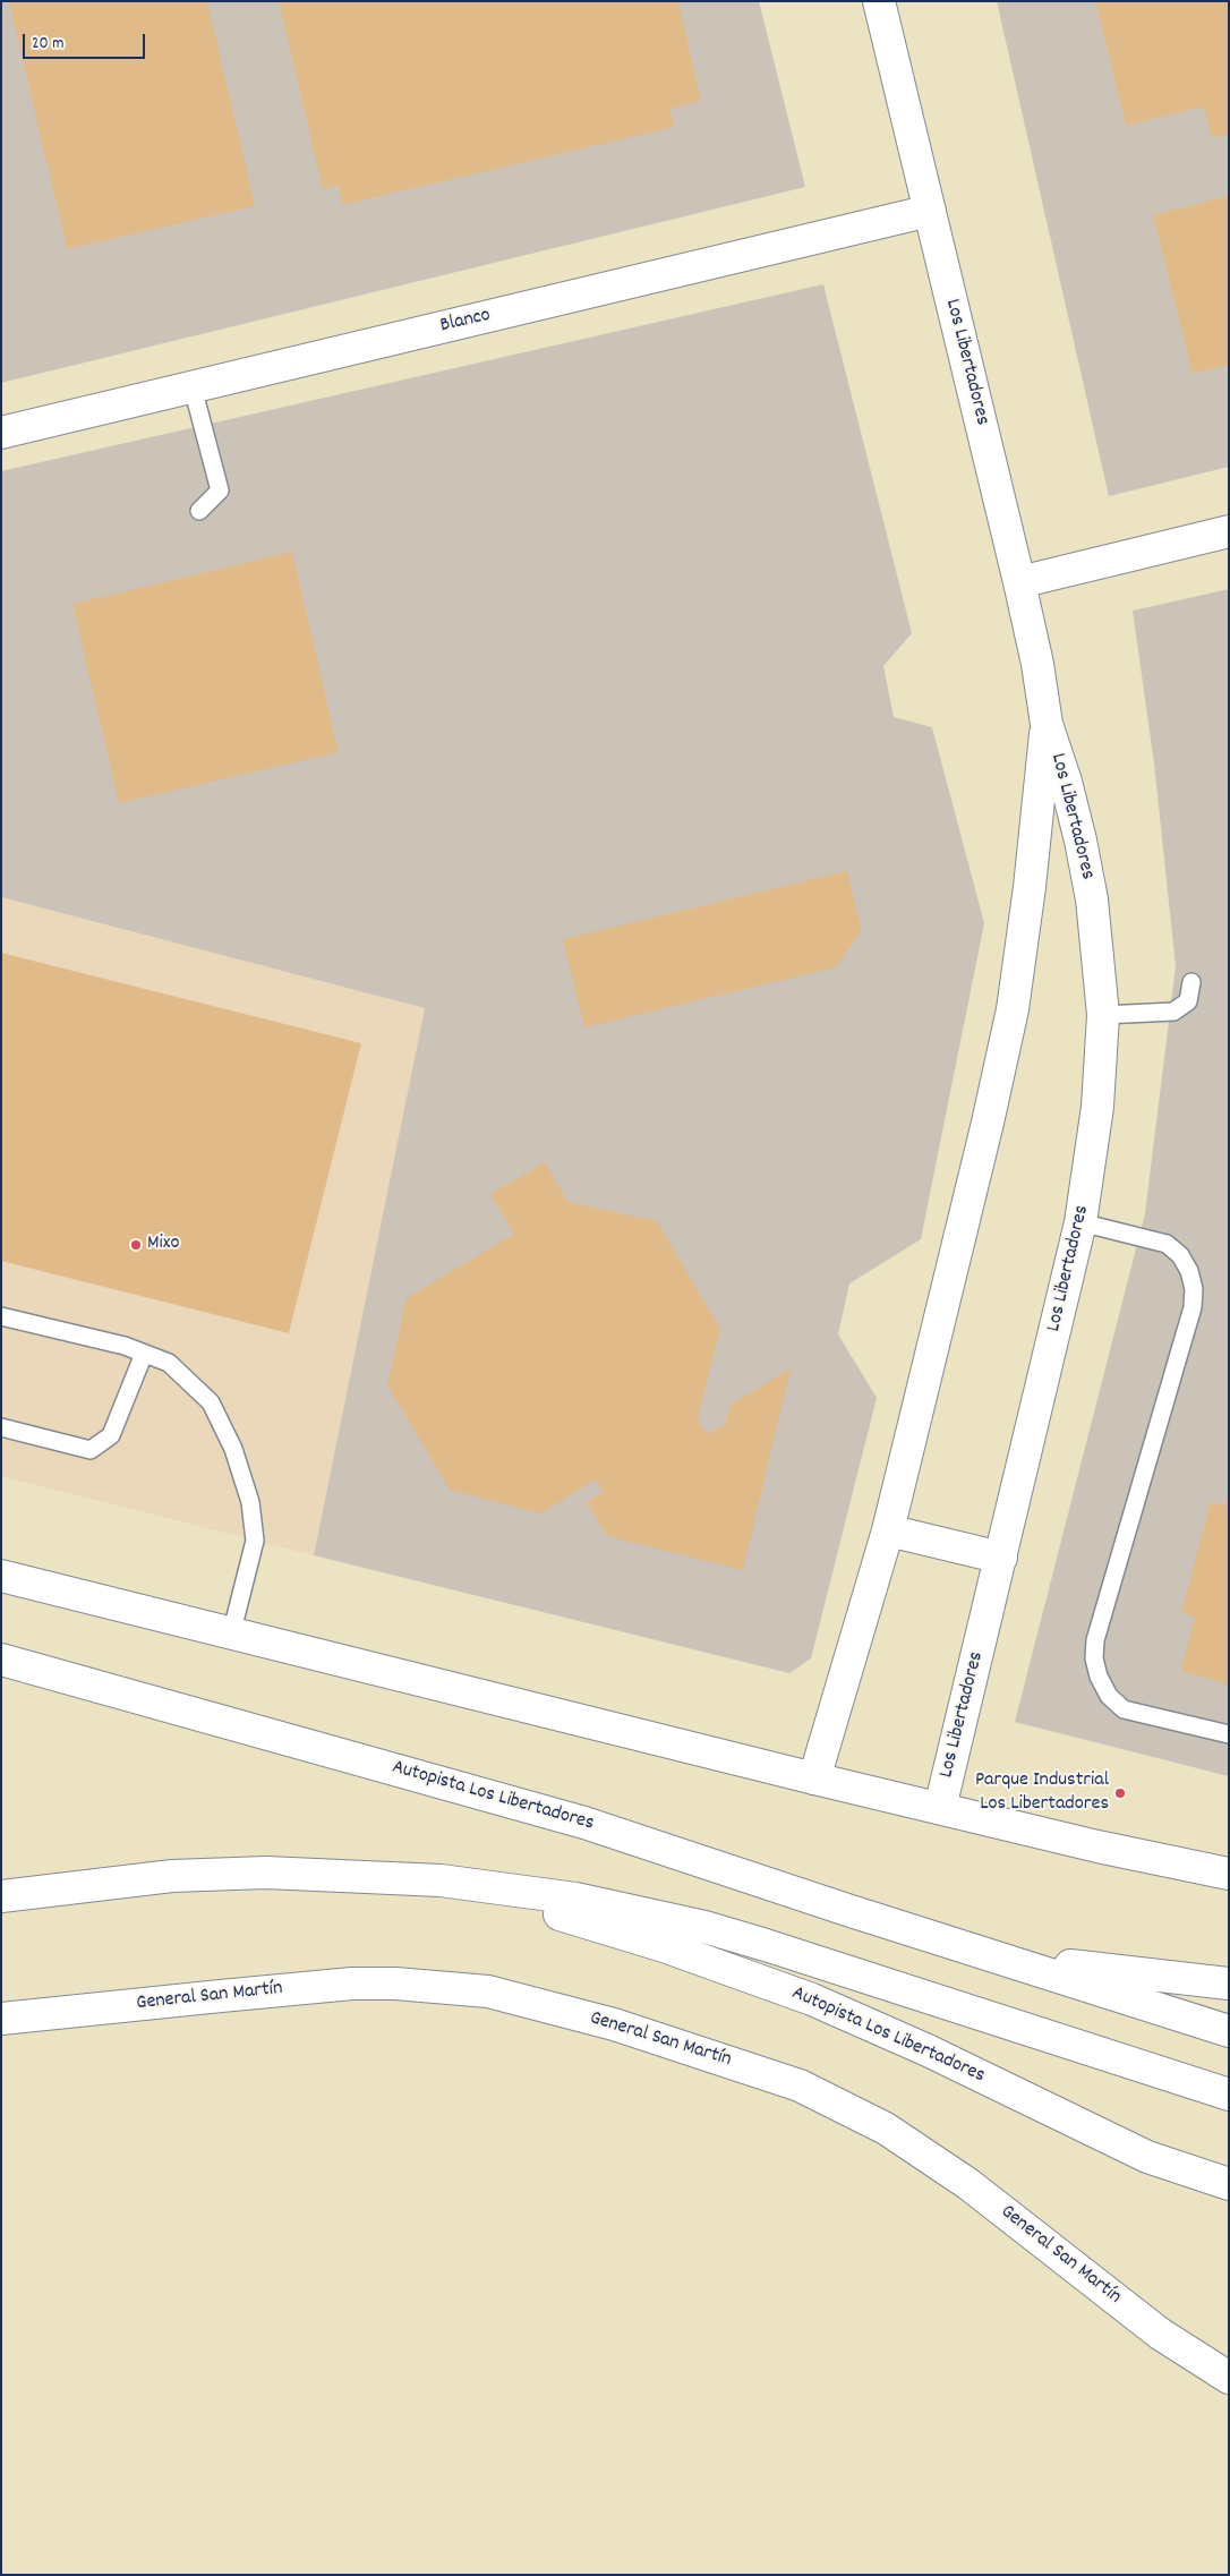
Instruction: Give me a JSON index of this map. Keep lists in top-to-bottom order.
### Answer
{
  "streets": {
    "main road": [
      "Blanco",
      "Los Libertadores",
      "Autopista Los Libertadores",
      "General San Martín"
    ]
  },
  "crossings": [
    ["Blanco", "Los Libertadores"]
  ],
  "places": ["Mixo", "Parque Industrial Los Libertadores"],
  "scale_bar": "20 m"
}
